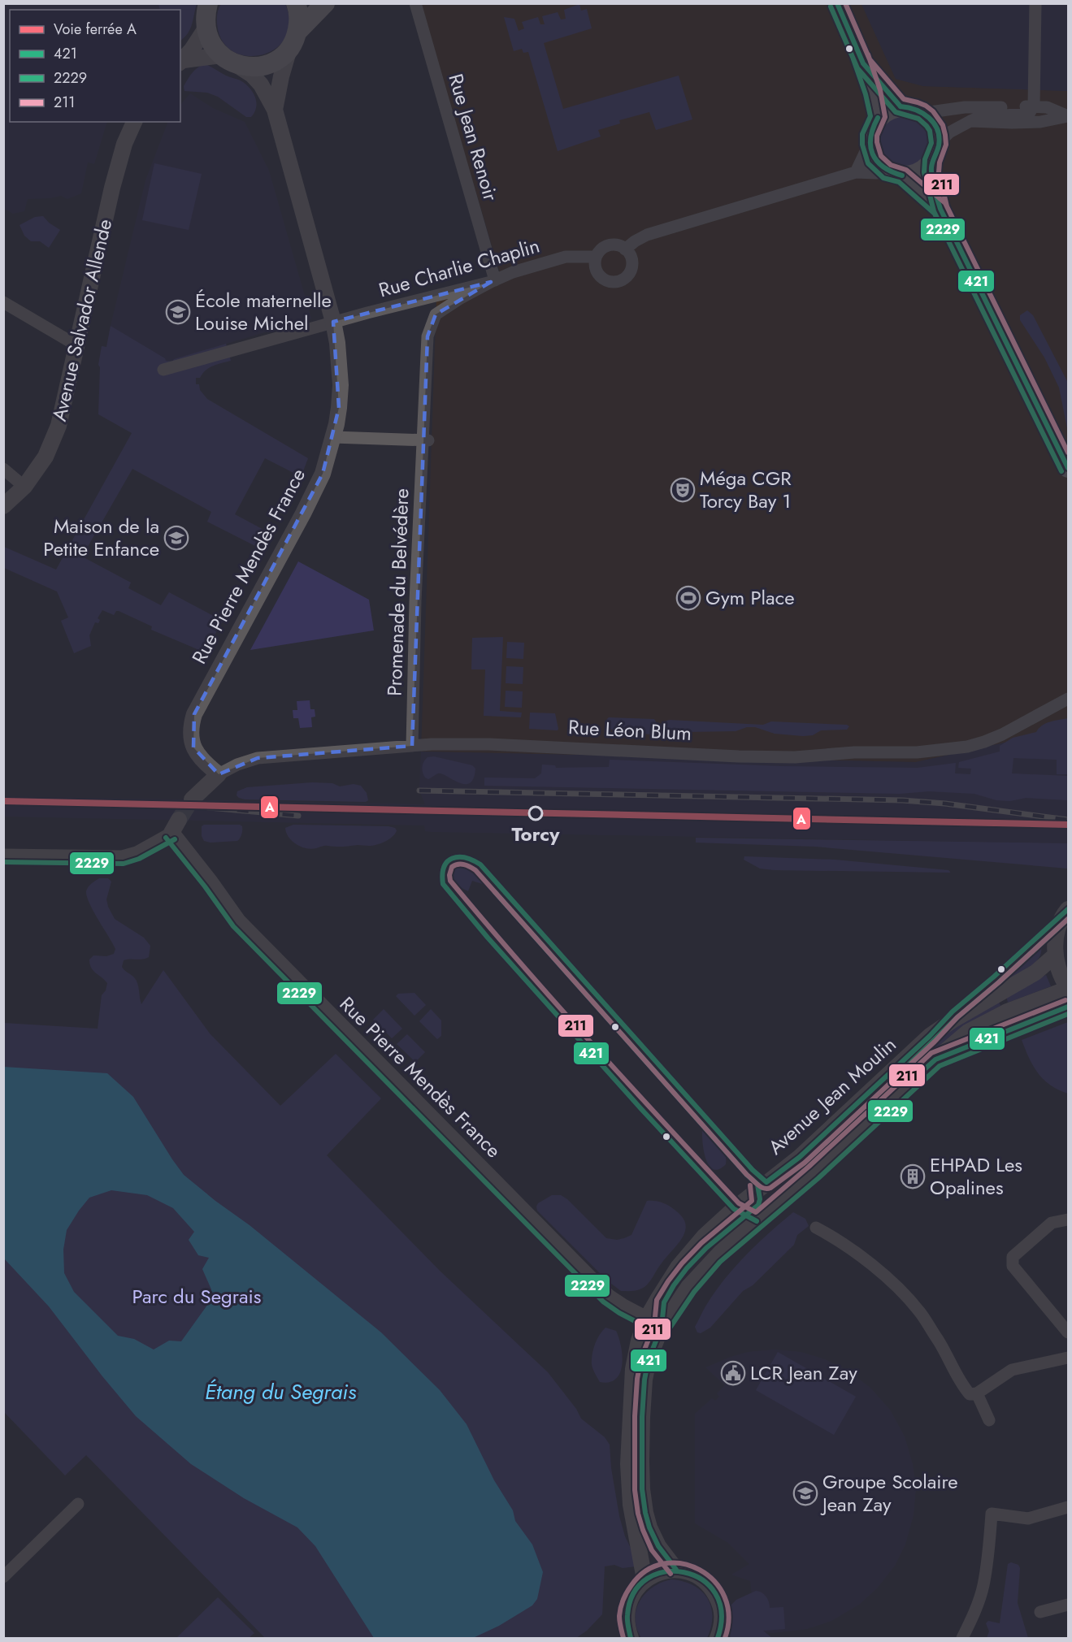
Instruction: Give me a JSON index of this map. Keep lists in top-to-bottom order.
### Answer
{
  "streets": {
    "street": [
      "Rue Jean Renoir",
      "Rue Charlie Chaplin",
      "Avenue Salvador Allende",
      "Rue Pierre Mendès France",
      "Promenade du Belvédère",
      "Rue Léon Blum",
      "Avenue Jean Moulin"
    ]
  },
  "crossings": [
    ["Rue Jean Renoir", "Rue Charlie Chaplin"],
    ["Rue Jean Renoir", "Promenade du Belvédère"],
    ["Rue Charlie Chaplin", "Rue Pierre Mendès France"],
    ["Rue Charlie Chaplin", "Promenade du Belvédère"],
    ["Rue Pierre Mendès France", "Rue Léon Blum"],
    ["Rue Pierre Mendès France", "Avenue Jean Moulin"],
    ["Promenade du Belvédère", "Rue Léon Blum"]
  ],
  "water": ["Étang du Segrais"],
  "parks": ["Parc du Segrais"],
  "places": {
    "school or university": ["École maternelle Louise Michel", "Maison de la Petite Enfance", "Groupe Scolaire Jean Zay"],
    "theatre": ["Méga CGR Torcy Bay 1"],
    "sports": ["Gym Place"],
    "other": ["Torcy"],
    "building": ["EHPAD Les Opalines"],
    "public building": ["LCR Jean Zay"]
  },
  "lines": [
    "transit line 421",
    "transit line 211",
    "transit line 2229",
    "rail line A"
  ],
  "legend": [
    "Voie ferrée A",
    "421",
    "2229",
    "211"
  ]
}
